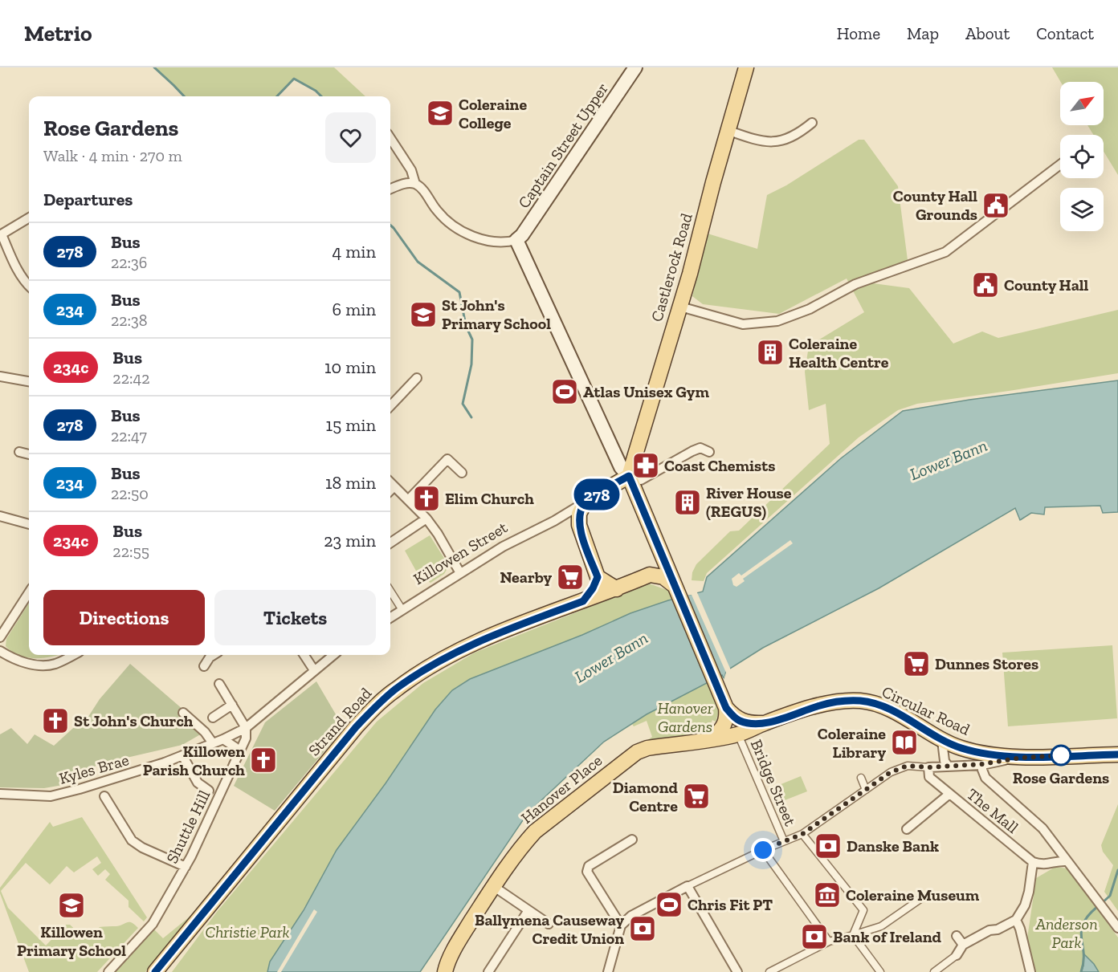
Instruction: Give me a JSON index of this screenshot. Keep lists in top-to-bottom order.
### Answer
{
  "streets": {
    "main road": [
      "Captain Street Upper",
      "Castlerock Road",
      "Killowen Street",
      "Circular Road",
      "Strand Road",
      "Hanover Place"
    ],
    "street": [
      "Kyles Brae",
      "Bridge Street",
      "The Mall",
      "Shuttle Hill"
    ]
  },
  "crossings": [
    ["Castlerock Road", "Killowen Street"],
    ["Circular Road", "Hanover Place"],
    ["Kyles Brae", "Shuttle Hill"],
    ["Bridge Street", "Hanover Place"]
  ],
  "water": ["Lower Bann"],
  "parks": ["Hanover Gardens", "Anderson Park", "Christie Park"],
  "places": {
    "school or university": ["Coleraine College", "St John's Primary School", "Killowen Primary School"],
    "public building": ["County Hall Grounds", "County Hall"],
    "building": ["Coleraine Health Centre", "River House (REGUS)"],
    "sports": ["Atlas Unisex Gym", "Chris Fit PT"],
    "pharmacy": ["Coast Chemists"],
    "church": ["Elim Church", "St John's Church", "Killowen Parish Church"],
    "supermarket": ["Nearby", "Dunnes Stores", "Diamond Centre"],
    "library": ["Coleraine Library"],
    "other": ["Rose Gardens"],
    "bank": ["Danske Bank", "Ballymena Causeway Credit Union", "Bank of Ireland"],
    "museum": ["Coleraine Museum"]
  },
  "lines": ["bus line 278"],
  "north": "top right",
  "page": {
    "header": "Metrio",
    "nav": [
      "Home",
      "Map",
      "About",
      "Contact"
    ],
    "on_map": "278",
    "heading": [
      ["Rose Gardens", "Walk · 4 min · 270 m"],
      "Departures"
    ],
    "list": [
      {
        "mark": "278",
        "name": "Bus",
        "note": "22:36",
        "value": "4 min"
      },
      {
        "mark": "234",
        "name": "Bus",
        "note": "22:38",
        "value": "6 min"
      },
      {
        "mark": "234c",
        "name": "Bus",
        "note": "22:42",
        "value": "10 min"
      },
      {
        "mark": "278",
        "name": "Bus",
        "note": "22:47",
        "value": "15 min"
      },
      {
        "mark": "234",
        "name": "Bus",
        "note": "22:50",
        "value": "18 min"
      },
      {
        "mark": "234c",
        "name": "Bus",
        "note": "22:55",
        "value": "23 min"
      }
    ],
    "buttons": ["Directions", "Tickets"]
  }
}
